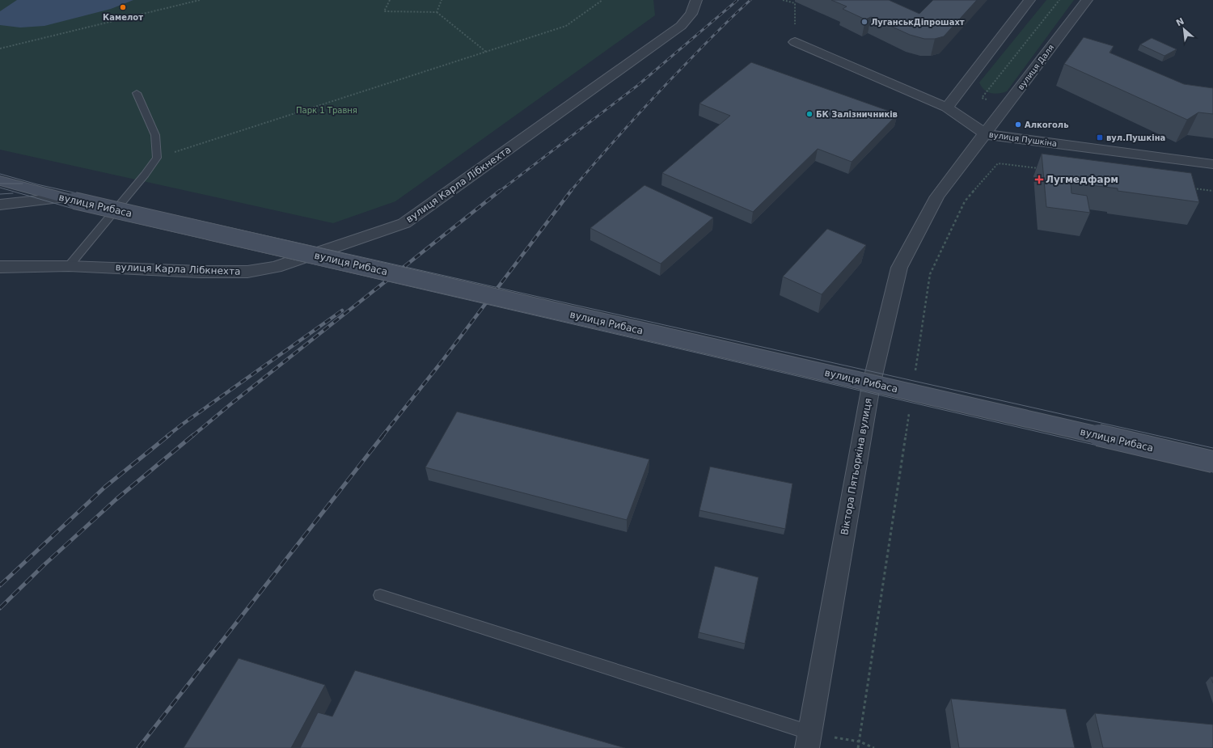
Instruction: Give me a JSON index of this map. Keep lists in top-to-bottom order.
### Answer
{
  "streets": {
    "main road": ["вулиця Рибаса"],
    "street": [
      "вулиця Даля",
      "вулиця Пушкіна",
      "вулиця Карла Лібкнехта",
      "Віктора Пятьоркіна вулиця"
    ]
  },
  "crossings": [
    ["вулиця Даля", "вулиця Пушкіна"],
    ["вулиця Даля", "Віктора Пятьоркіна вулиця"],
    ["вулиця Пушкіна", "Віктора Пятьоркіна вулиця"]
  ],
  "parks": ["Парк 1 Травня"],
  "places": {
    "other": [
      "Камелот",
      "ЛуганськДіпрошахт",
      "БК Залізничників",
      "Алкоголь"
    ],
    "transit": ["вул.Пушкіна"],
    "health": ["Лугмедфарм"]
  },
  "north": "top left"
}
